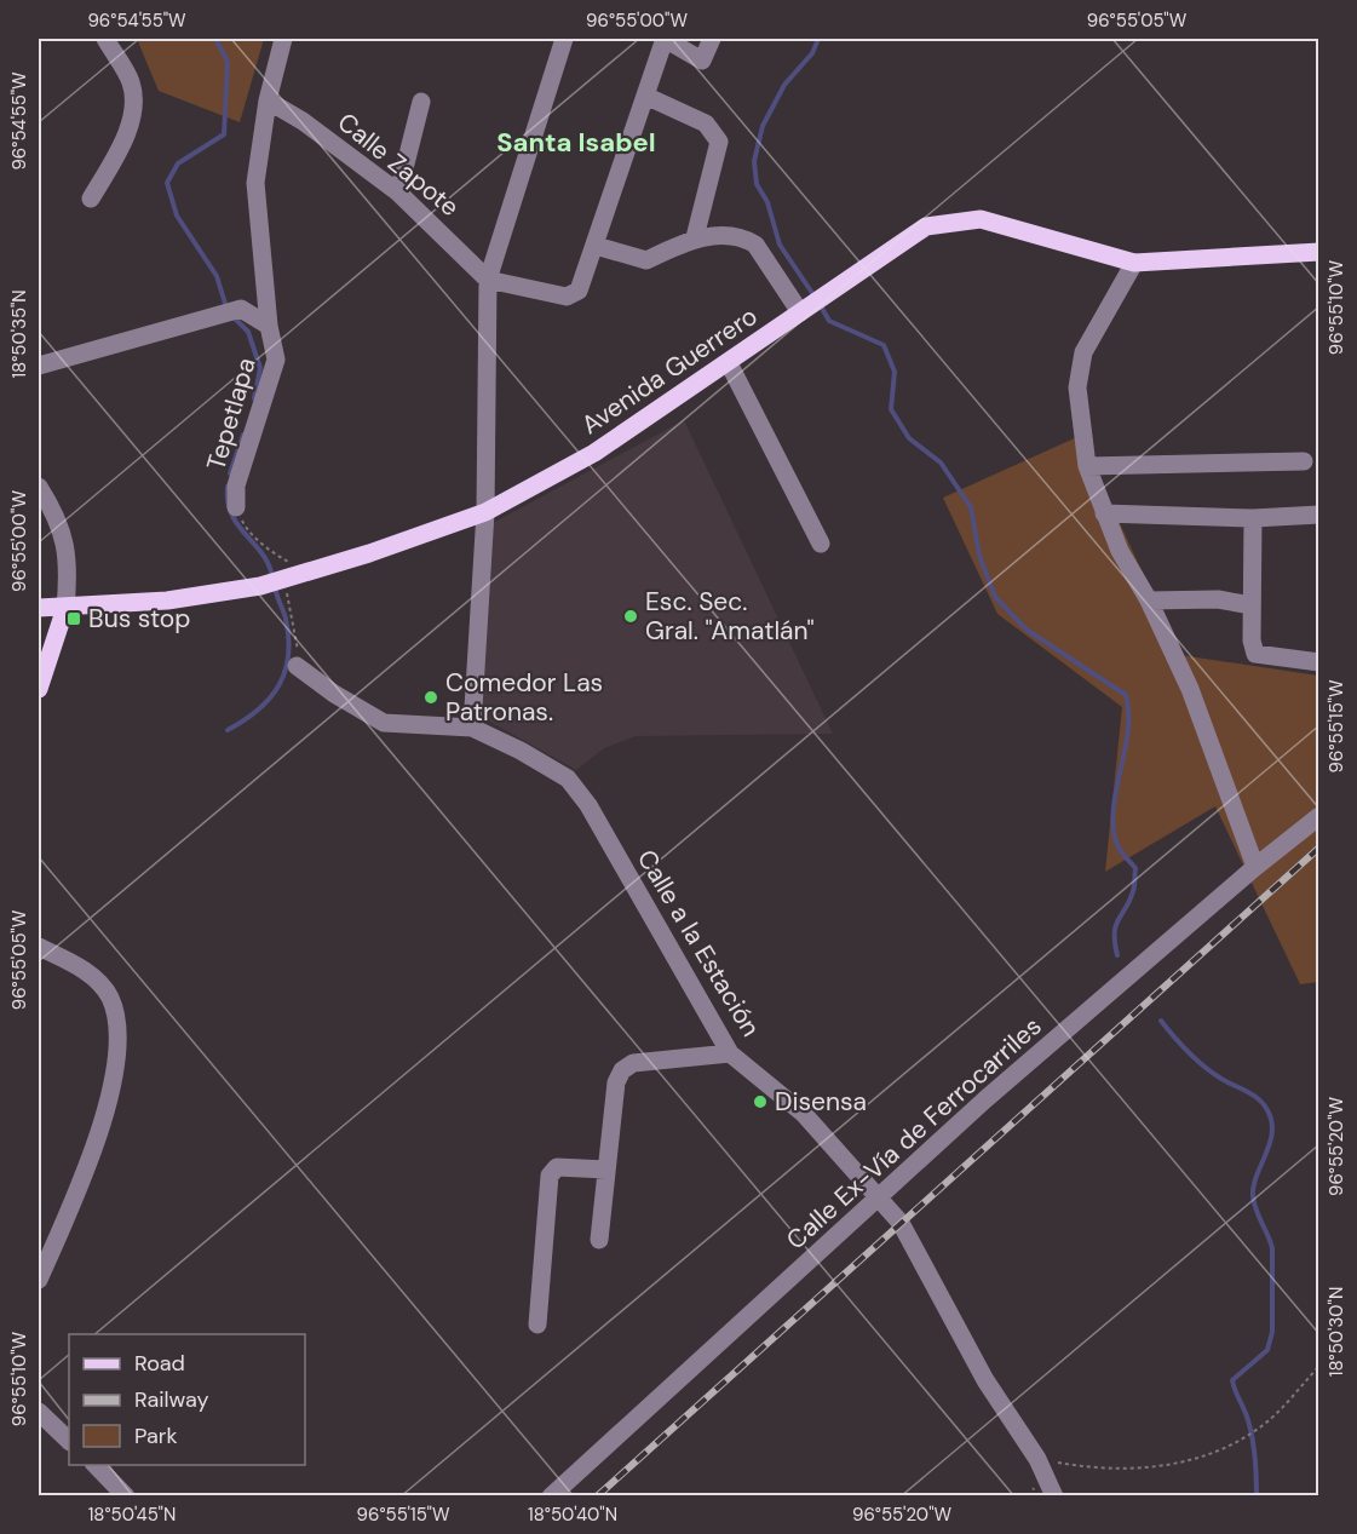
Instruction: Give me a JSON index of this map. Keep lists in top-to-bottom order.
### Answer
{
  "streets": {
    "main road": ["Avenida Guerrero"],
    "street": [
      "Calle Zapote",
      "Tepetlapa",
      "Calle a la Estación",
      "Calle Ex-Vía de Ferrocarriles"
    ]
  },
  "crossings": [
    ["Calle Zapote", "Tepetlapa"],
    ["Avenida Guerrero", "Tepetlapa"],
    ["Calle a la Estación", "Calle Ex-Vía de Ferrocarriles"]
  ],
  "districts": ["Santa Isabel"],
  "places": {
    "other": ["Esc. Sec. Gral. \"Amatlán\"", "Comedor Las Patronas.", "Disensa"],
    "transit": ["Bus stop"]
  },
  "legend": ["Road", "Railway", "Park"],
  "coordinates": [
    "96°54'55\"W",
    "96°55'00\"W",
    "96°55'05\"W",
    "96°55'10\"W",
    "18°50'35\"N",
    "96°55'15\"W",
    "96°55'20\"W",
    "18°50'30\"N",
    "18°50'45\"N",
    "18°50'40\"N"
  ]
}
